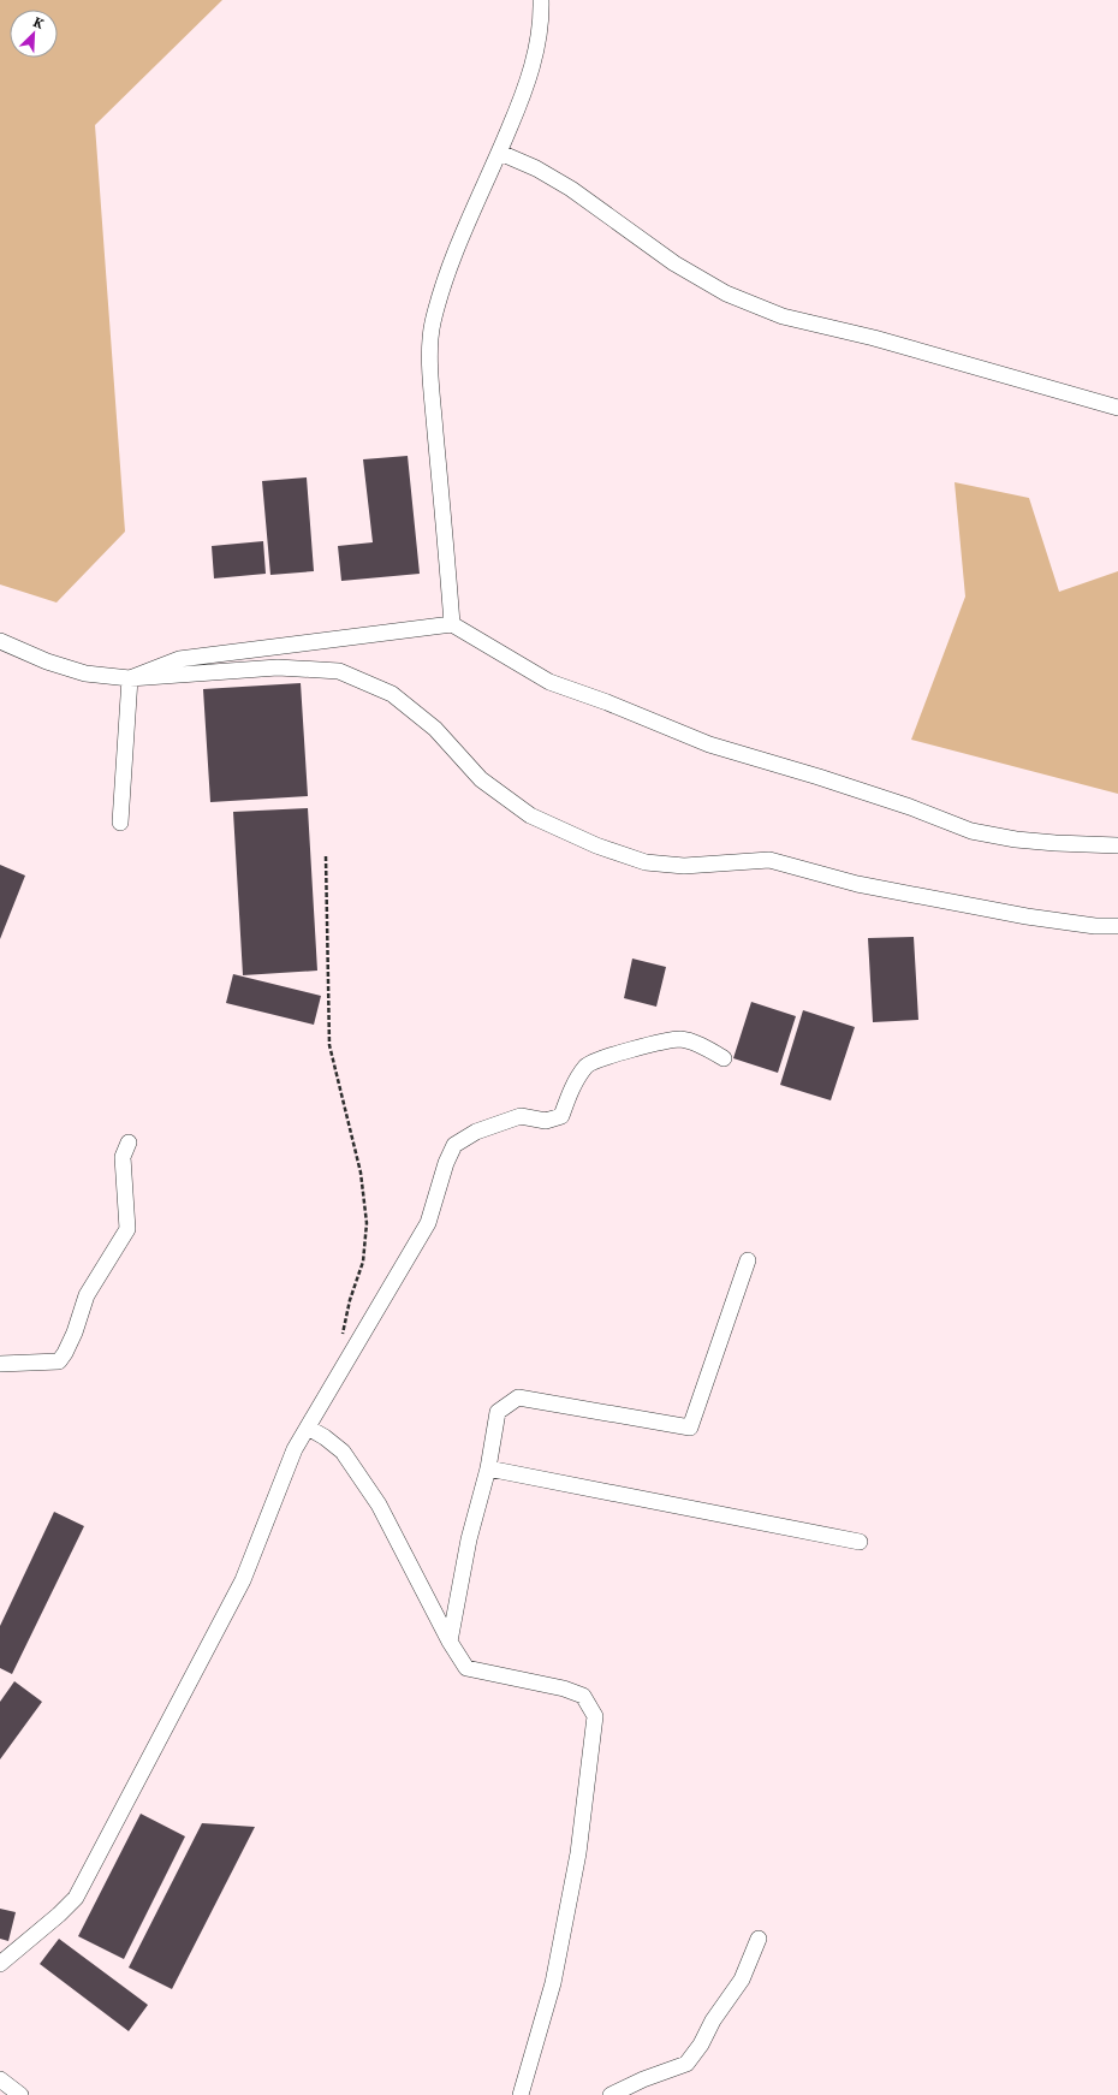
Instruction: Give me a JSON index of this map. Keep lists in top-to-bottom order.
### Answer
{
  "north": "top right"
}
